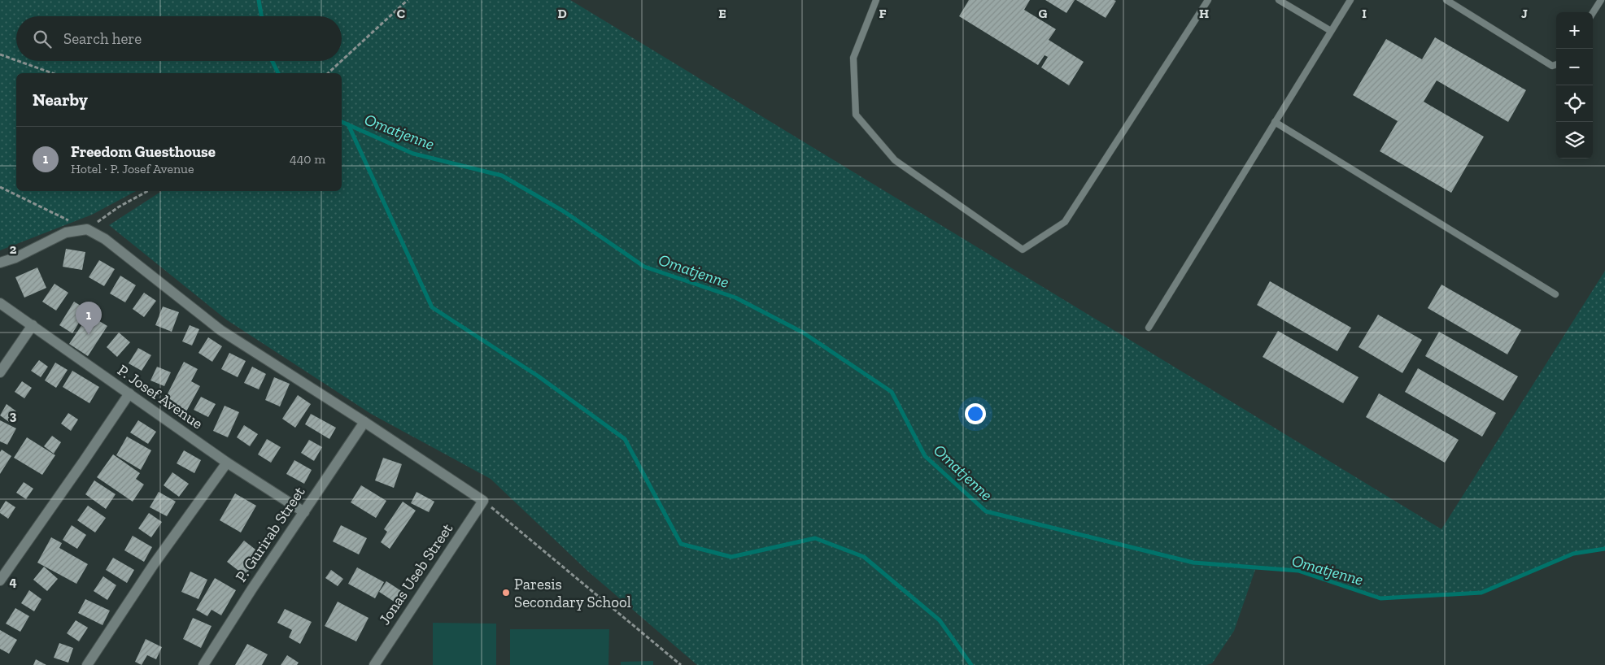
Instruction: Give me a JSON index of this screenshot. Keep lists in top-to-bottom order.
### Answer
{
  "streets": {
    "street": ["P. Josef Avenue", "P. Gurirab Street", "Jonas Useb Street"]
  },
  "crossings": [
    ["P. Josef Avenue", "P. Gurirab Street"]
  ],
  "water": ["Omatjenne"],
  "places": ["Paresis Secondary School"],
  "page": {
    "map_buttons": ["+", "−"],
    "search": "Search here",
    "heading": "Nearby",
    "list": [
      {
        "mark": "1",
        "name": "Freedom Guesthouse",
        "note": "Hotel · P. Josef Avenue",
        "value": "440 m"
      }
    ],
    "pins": "1"
  },
  "grid": {
    "columns": [
      "C",
      "D",
      "E",
      "F",
      "G",
      "H",
      "I",
      "J"
    ],
    "rows": ["2", "3", "4"]
  }
}
